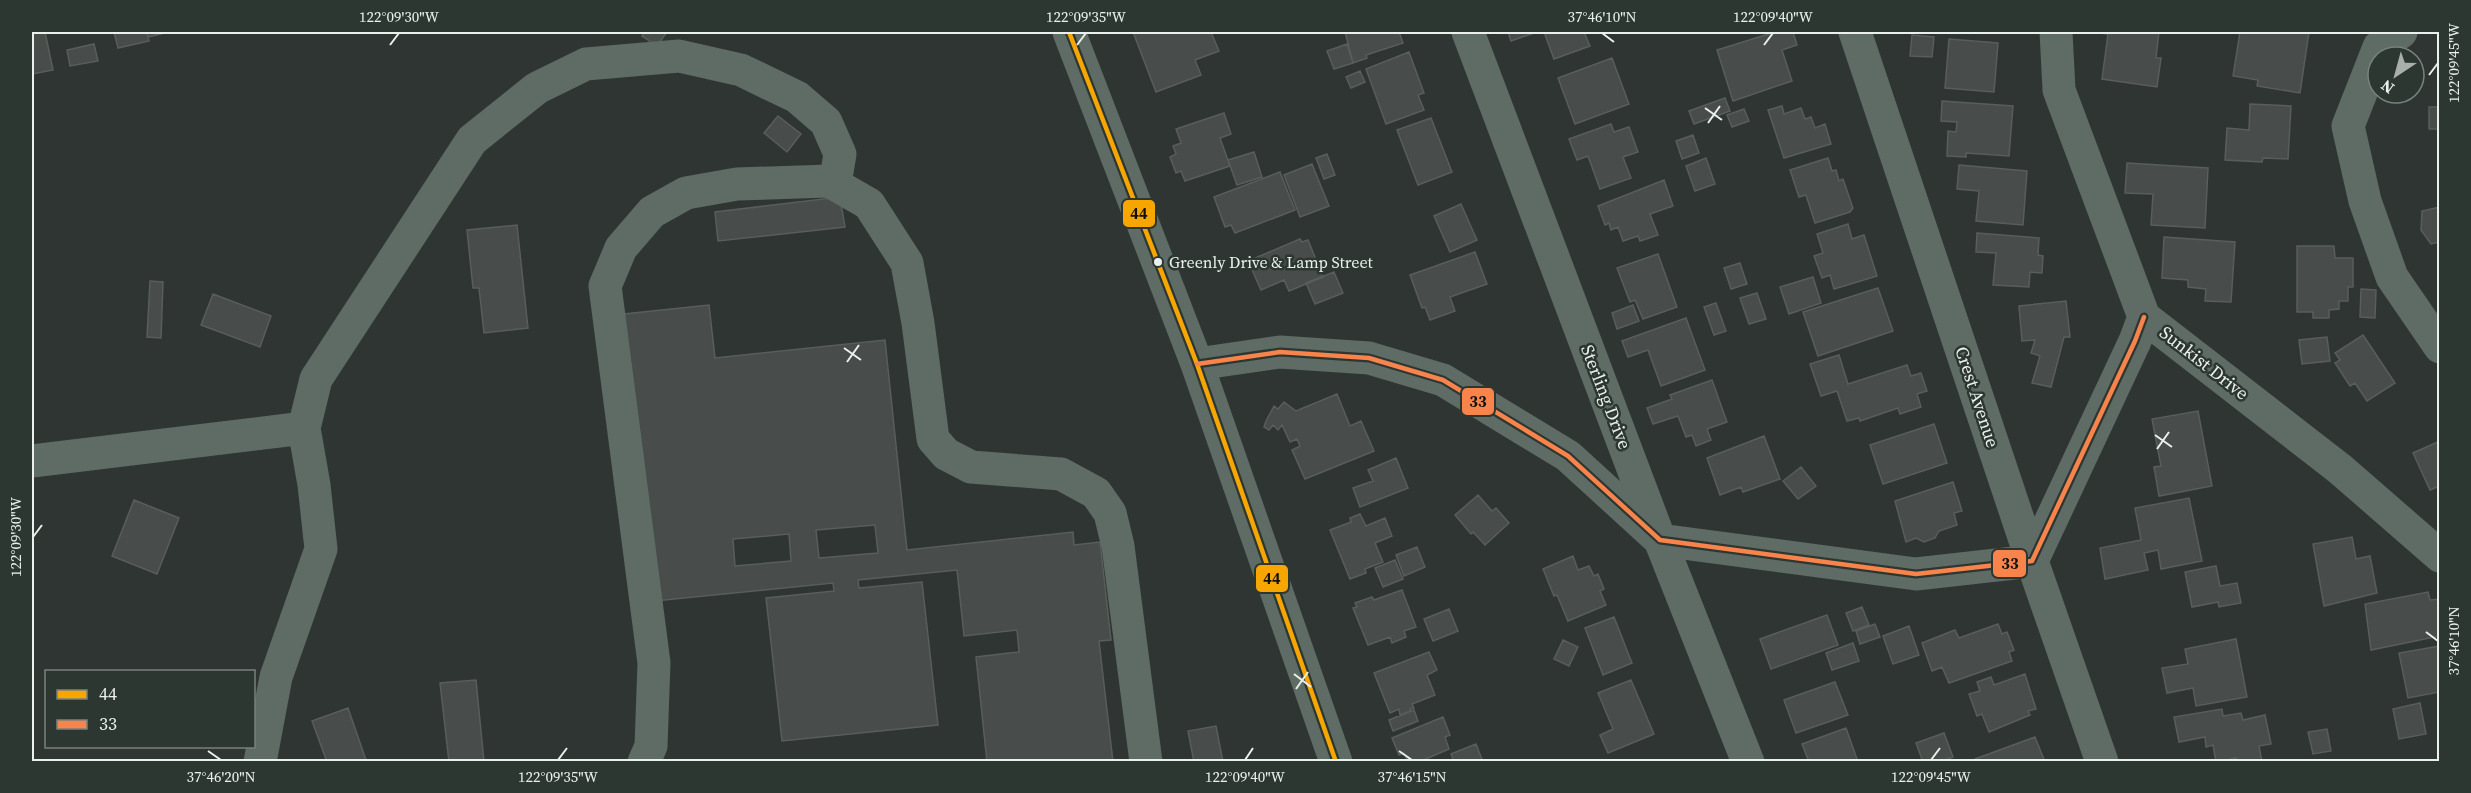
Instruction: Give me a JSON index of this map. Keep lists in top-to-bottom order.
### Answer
{
  "streets": {
    "street": ["Sunkist Drive", "Sterling Drive", "Crest Avenue"]
  },
  "places": ["Greenly Drive & Lamp Street"],
  "lines": ["transit line 44", "transit line 33"],
  "legend": ["44", "33"],
  "north": "bottom left",
  "coordinates": [
    "122°09'30\"W",
    "122°09'35\"W",
    "37°46'10\"N",
    "122°09'40\"W",
    "122°09'45\"W",
    "37°46'20\"N",
    "37°46'15\"N"
  ]
}
